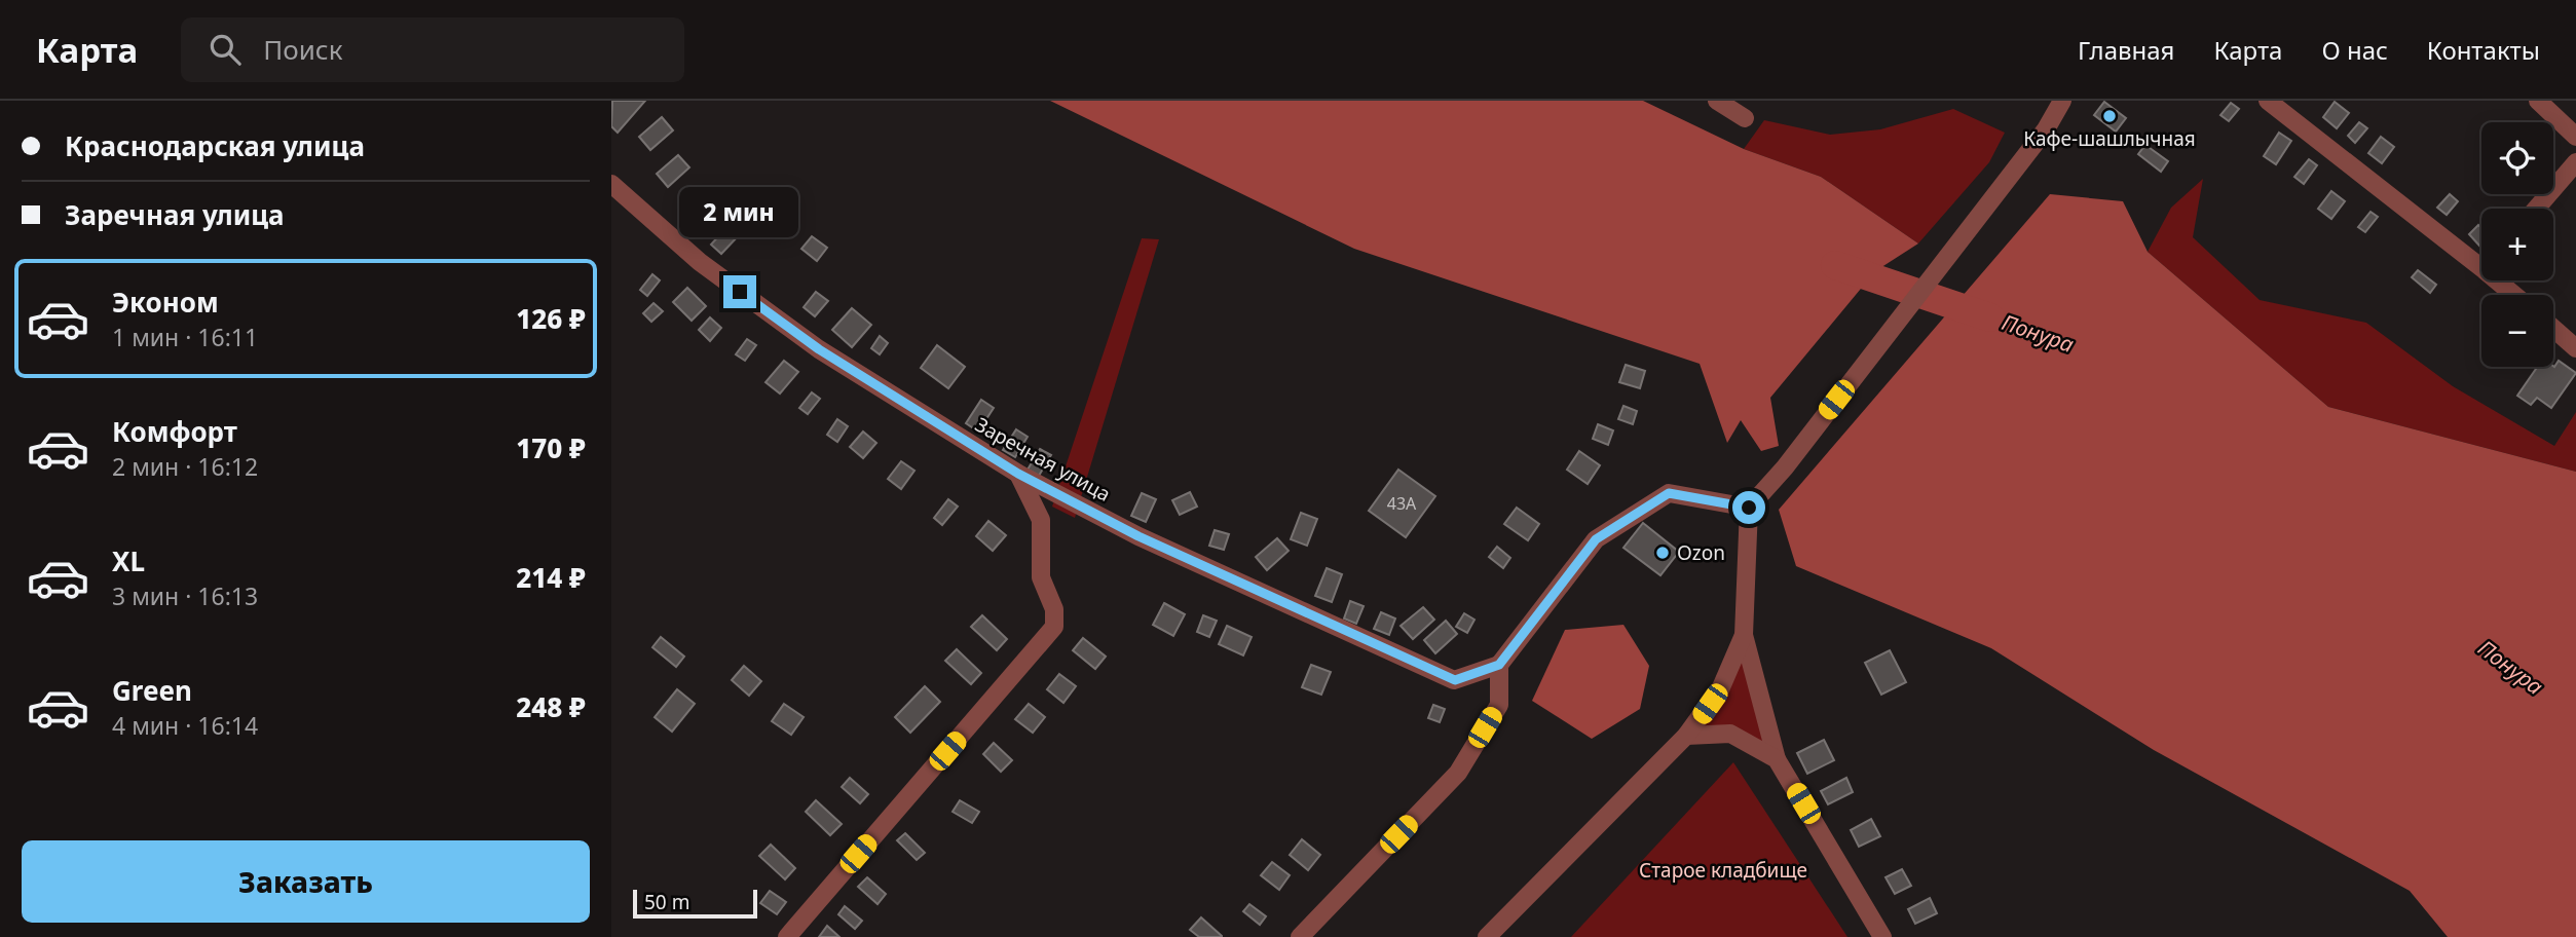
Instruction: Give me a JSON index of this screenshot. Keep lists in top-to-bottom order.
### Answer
{
  "streets": {
    "street": ["Заречная улица"]
  },
  "water": ["Понура"],
  "parks": ["Старое кладбище"],
  "places": ["Кафе-шашлычная", "Ozon"],
  "house_numbers": ["43А"],
  "scale_bar": "50 m",
  "page": {
    "header": "Карта",
    "search": "Поиск",
    "nav": [
      "Главная",
      "Карта",
      "О нас",
      "Контакты"
    ],
    "banner": ["Краснодарская улица", "Заречная улица"],
    "map_buttons": ["+", "−"],
    "bubble": "2 мин",
    "list": [
      {
        "name": "Эконом",
        "note": "1 мин · 16:11",
        "value": "126 ₽"
      },
      {
        "name": "Комфорт",
        "note": "2 мин · 16:12",
        "value": "170 ₽"
      },
      {
        "name": "XL",
        "note": "3 мин · 16:13",
        "value": "214 ₽"
      },
      {
        "name": "Green",
        "note": "4 мин · 16:14",
        "value": "248 ₽"
      }
    ],
    "buttons": "Заказать",
    "scale": "50 m"
  }
}
